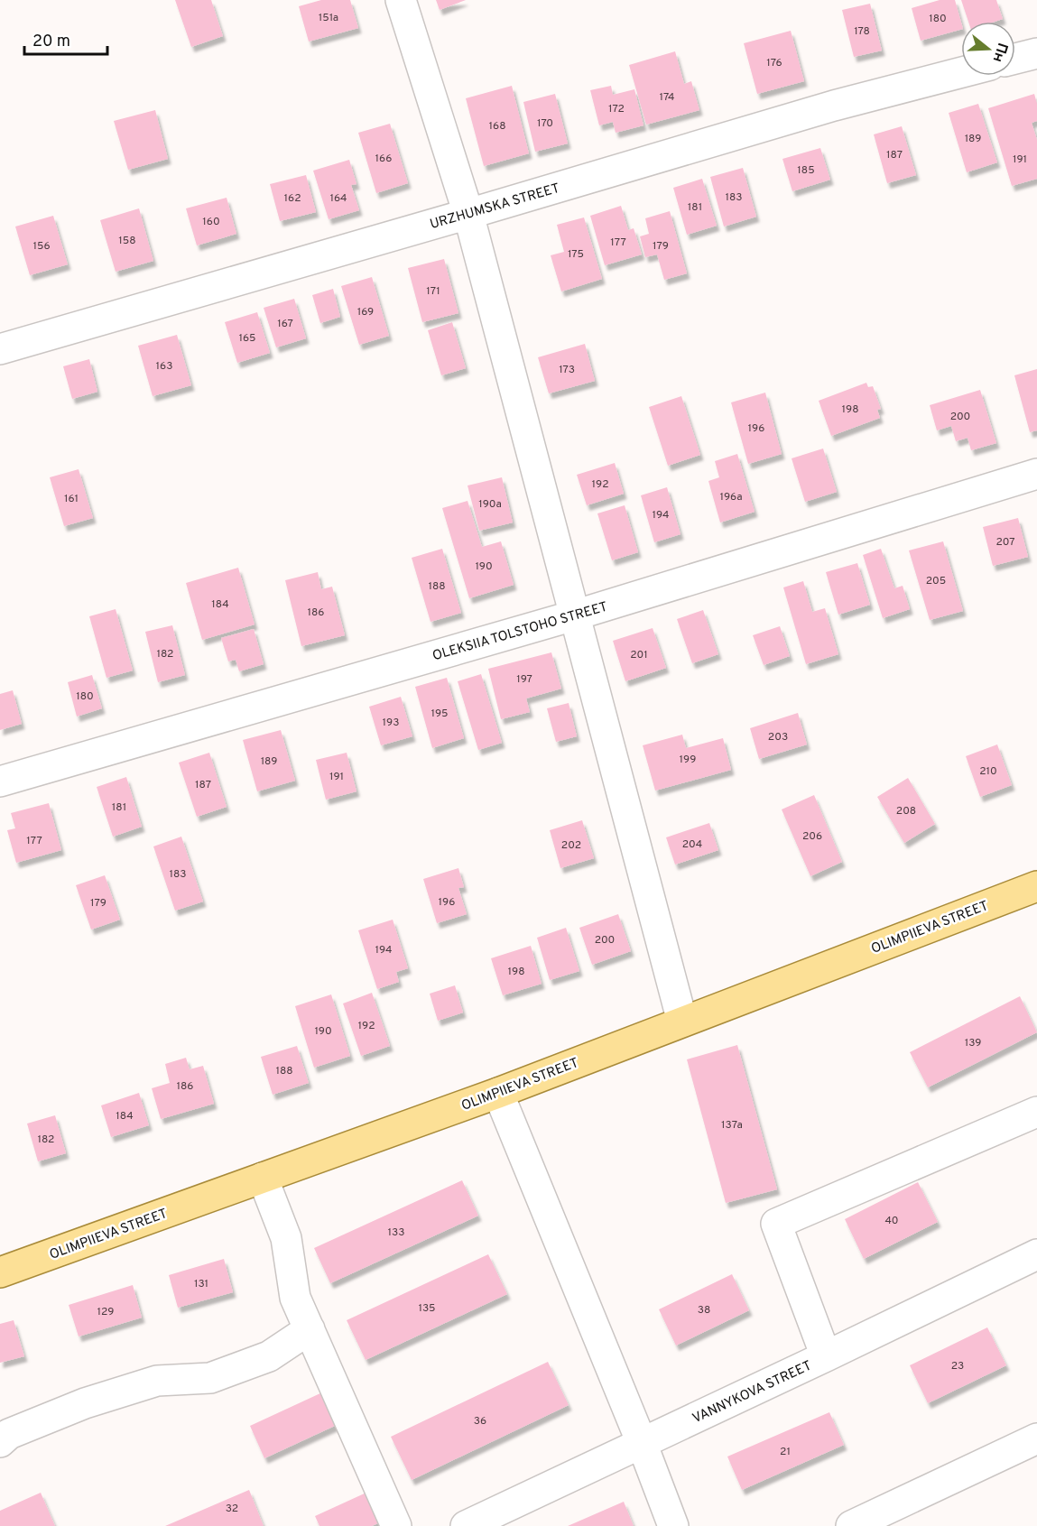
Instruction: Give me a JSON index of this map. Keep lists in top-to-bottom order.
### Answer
{
  "streets": {
    "main road": ["OLIMPIIEVA STREET"],
    "street": ["URZHUMSKA STREET", "OLEKSIIA TOLSTOHO STREET", "VANNYKOVA STREET"]
  },
  "house_numbers": [
    "151а",
    "180",
    "178",
    "176",
    "174",
    "172",
    "170",
    "168",
    "189",
    "187",
    "166",
    "191",
    "185",
    "183",
    "162",
    "164",
    "181",
    "160",
    "158",
    "177",
    "156",
    "179",
    "175",
    "171",
    "169",
    "167",
    "165",
    "163",
    "173",
    "198",
    "200",
    "196",
    "192",
    "196а",
    "161",
    "190а",
    "194",
    "207",
    "190",
    "205",
    "188",
    "184",
    "186",
    "182",
    "201",
    "197",
    "180",
    "195",
    "193",
    "203",
    "199",
    "189",
    "210",
    "191",
    "187",
    "181",
    "208",
    "206",
    "177",
    "204",
    "202",
    "183",
    "196",
    "179",
    "200",
    "194",
    "198",
    "192",
    "190",
    "139",
    "188",
    "186",
    "184",
    "137а",
    "182",
    "40",
    "133",
    "131",
    "135",
    "38",
    "129",
    "23",
    "36",
    "21",
    "32"
  ],
  "scale_bar": "20 m",
  "north": "right"
}
